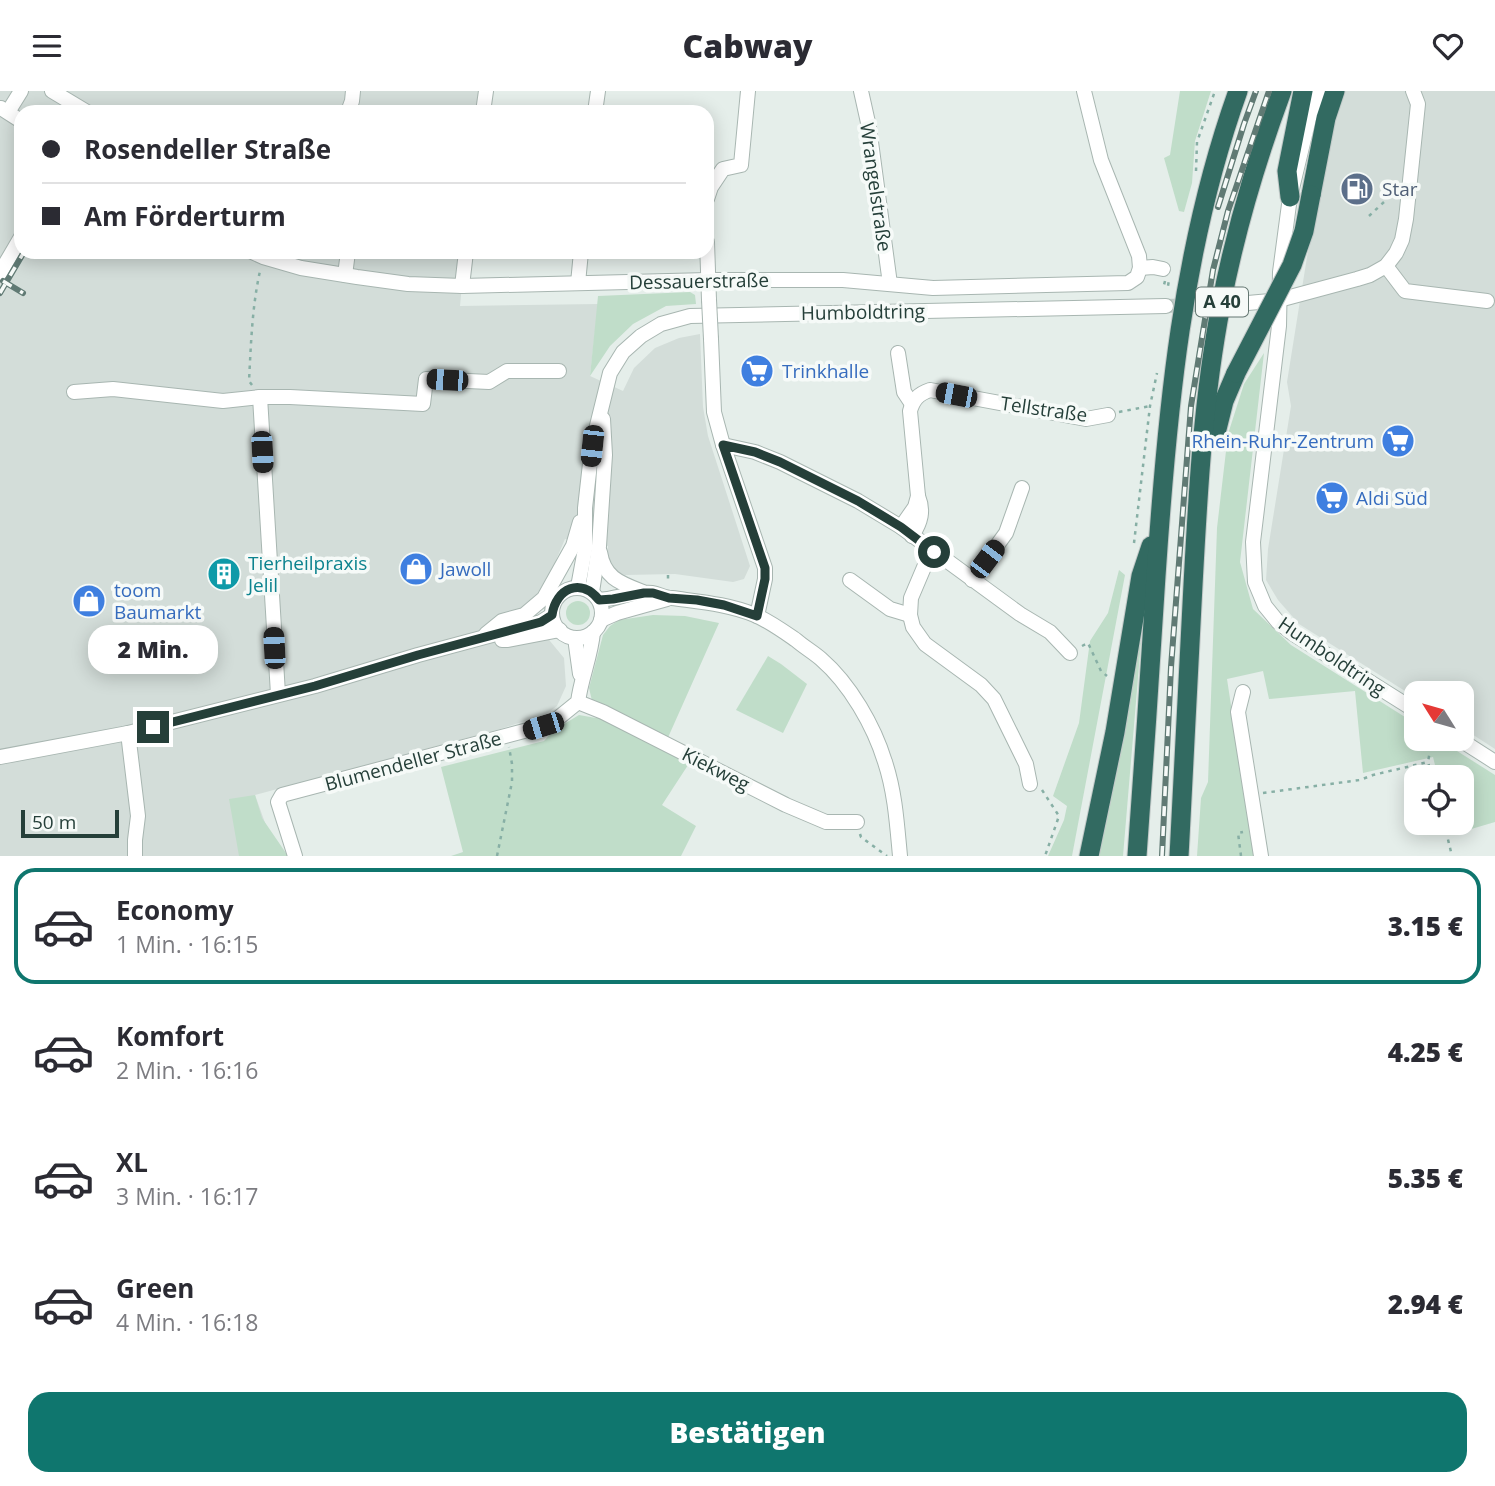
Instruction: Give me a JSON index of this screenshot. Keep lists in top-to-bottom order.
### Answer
{
  "streets": {
    "highway": ["A 40"],
    "street": [
      "Wrangelstraße",
      "Dessauerstraße",
      "Humboldtring",
      "Tellstraße",
      "Blumendeller Straße",
      "Kiekweg"
    ]
  },
  "crossings": [
    ["Wrangelstraße", "Dessauerstraße"],
    ["Blumendeller Straße", "Kiekweg"]
  ],
  "places": {
    "fuel station": ["Star"],
    "supermarket": ["Trinkhalle", "Rhein-Ruhr-Zentrum", "Aldi Süd"],
    "shop": ["Jawoll", "toom Baumarkt"],
    "building": ["Tierheilpraxis Jelil"]
  },
  "scale_bar": "50 m",
  "north": "top left",
  "page": {
    "header": "Cabway",
    "banner": ["Rosendeller Straße", "Am Förderturm"],
    "bubble": "2 Min.",
    "scale": "50 m",
    "list": [
      {
        "name": "Economy",
        "note": "1 Min. · 16:15",
        "value": "3.15 €"
      },
      {
        "name": "Komfort",
        "note": "2 Min. · 16:16",
        "value": "4.25 €"
      },
      {
        "name": "XL",
        "note": "3 Min. · 16:17",
        "value": "5.35 €"
      },
      {
        "name": "Green",
        "note": "4 Min. · 16:18",
        "value": "2.94 €"
      }
    ],
    "buttons": "Bestätigen"
  }
}
